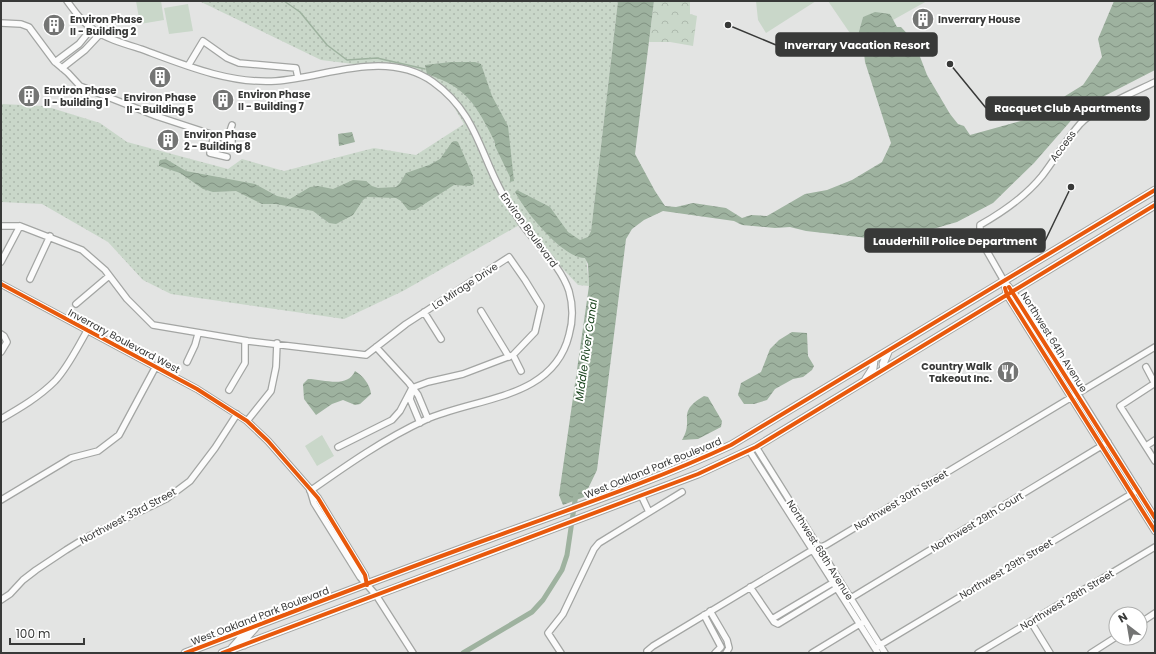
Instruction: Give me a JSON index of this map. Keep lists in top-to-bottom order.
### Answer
{
  "streets": {
    "main road": ["West Oakland Park Boulevard"],
    "street": [
      "Access",
      "Environ Boulevard",
      "La Mirage Drive",
      "Inverrary Boulevard West",
      "Northwest 64th Avenue",
      "Northwest 30th Street",
      "Northwest 33rd Street",
      "Northwest 29th Court",
      "Northwest 68th Avenue",
      "Northwest 29th Street",
      "Northwest 28th Street"
    ]
  },
  "crossings": [
    ["Access", "Northwest 64th Avenue"],
    ["Access", "West Oakland Park Boulevard"],
    ["Environ Boulevard", "Inverrary Boulevard West"],
    ["Inverrary Boulevard West", "West Oakland Park Boulevard"],
    ["Inverrary Boulevard West", "Northwest 33rd Street"],
    ["Northwest 64th Avenue", "West Oakland Park Boulevard"],
    ["Northwest 64th Avenue", "Northwest 30th Street"],
    ["Northwest 64th Avenue", "Northwest 29th Court"],
    ["Northwest 64th Avenue", "Northwest 29th Street"],
    ["West Oakland Park Boulevard", "Northwest 68th Avenue"],
    ["Northwest 30th Street", "Northwest 68th Avenue"],
    ["Northwest 29th Court", "Northwest 68th Avenue"],
    ["Northwest 68th Avenue", "Northwest 29th Street"]
  ],
  "water": ["Middle River Canal"],
  "places": {
    "building": [
      "Inverrary House",
      "Environ Phase II - Building 2",
      "Environ Phase II - Building 5",
      "Environ Phase II - building 1",
      "Environ Phase II - Building 7",
      "Environ Phase 2 - Building 8"
    ],
    "other": ["Inverrary Vacation Resort", "Racquet Club Apartments", "Lauderhill Police Department"],
    "restaurant": ["Country Walk Takeout Inc."]
  },
  "scale_bar": "100 m",
  "north": "top left"
}
